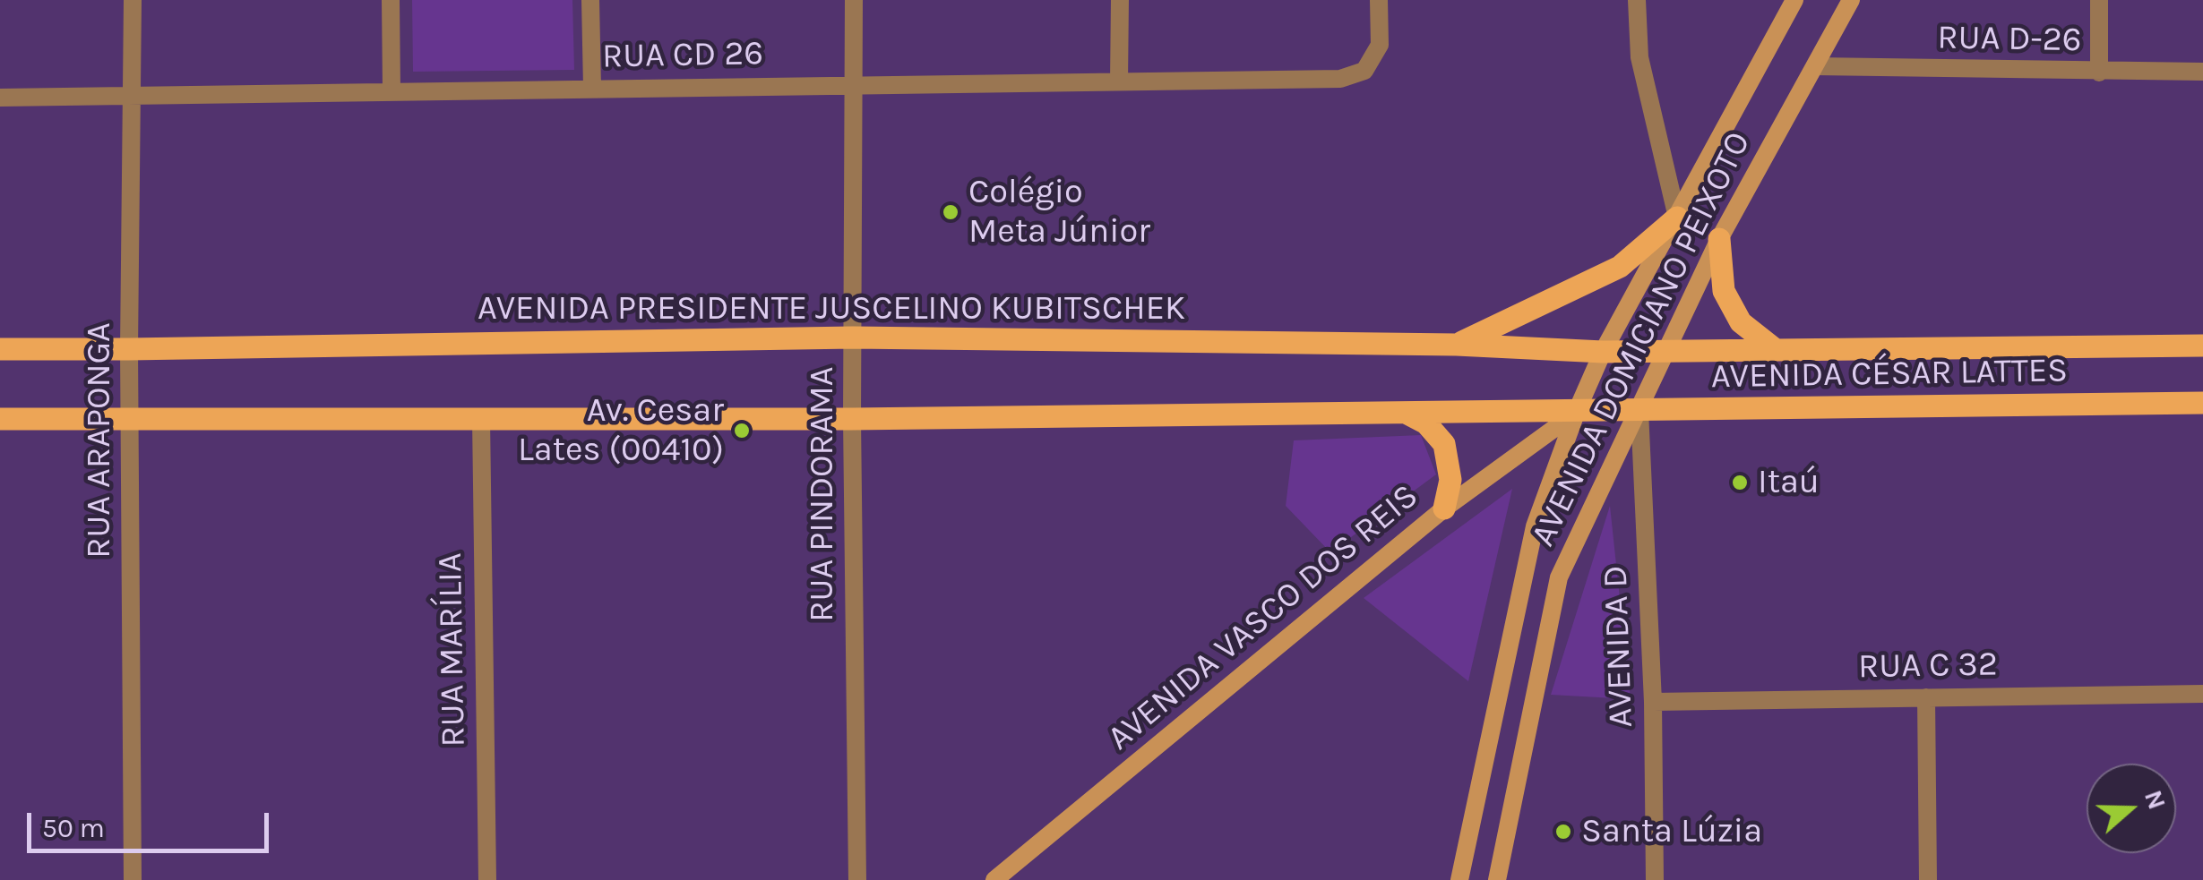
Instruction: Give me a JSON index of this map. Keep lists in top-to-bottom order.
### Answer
{
  "streets": {
    "main road": [
      "AVENIDA PRESIDENTE JUSCELINO KUBITSCHEK",
      "AVENIDA DOMICIANO PEIXOTO",
      "AVENIDA CÉSAR LATTES",
      "AVENIDA VASCO DOS REIS"
    ],
    "street": [
      "RUA D-26",
      "RUA CD 26",
      "RUA ARAPONGA",
      "RUA PINDORAMA",
      "AVENIDA D",
      "RUA MARÍLIA",
      "RUA C 32"
    ]
  },
  "crossings": [
    ["RUA D-26", "AVENIDA DOMICIANO PEIXOTO"],
    ["RUA CD 26", "RUA ARAPONGA"],
    ["RUA CD 26", "RUA PINDORAMA"],
    ["AVENIDA PRESIDENTE JUSCELINO KUBITSCHEK", "AVENIDA DOMICIANO PEIXOTO"],
    ["AVENIDA PRESIDENTE JUSCELINO KUBITSCHEK", "AVENIDA CÉSAR LATTES"],
    ["AVENIDA PRESIDENTE JUSCELINO KUBITSCHEK", "RUA ARAPONGA"],
    ["AVENIDA PRESIDENTE JUSCELINO KUBITSCHEK", "RUA PINDORAMA"],
    ["AVENIDA DOMICIANO PEIXOTO", "AVENIDA CÉSAR LATTES"],
    ["AVENIDA DOMICIANO PEIXOTO", "AVENIDA VASCO DOS REIS"],
    ["AVENIDA DOMICIANO PEIXOTO", "AVENIDA D"],
    ["AVENIDA CÉSAR LATTES", "AVENIDA VASCO DOS REIS"],
    ["AVENIDA CÉSAR LATTES", "AVENIDA D"],
    ["AVENIDA D", "RUA C 32"]
  ],
  "places": [
    "Colégio Meta Júnior",
    "Av. Cesar Lates (00410)",
    "Itaú",
    "Santa Lúzia"
  ],
  "scale_bar": "50 m",
  "north": "right"
}
